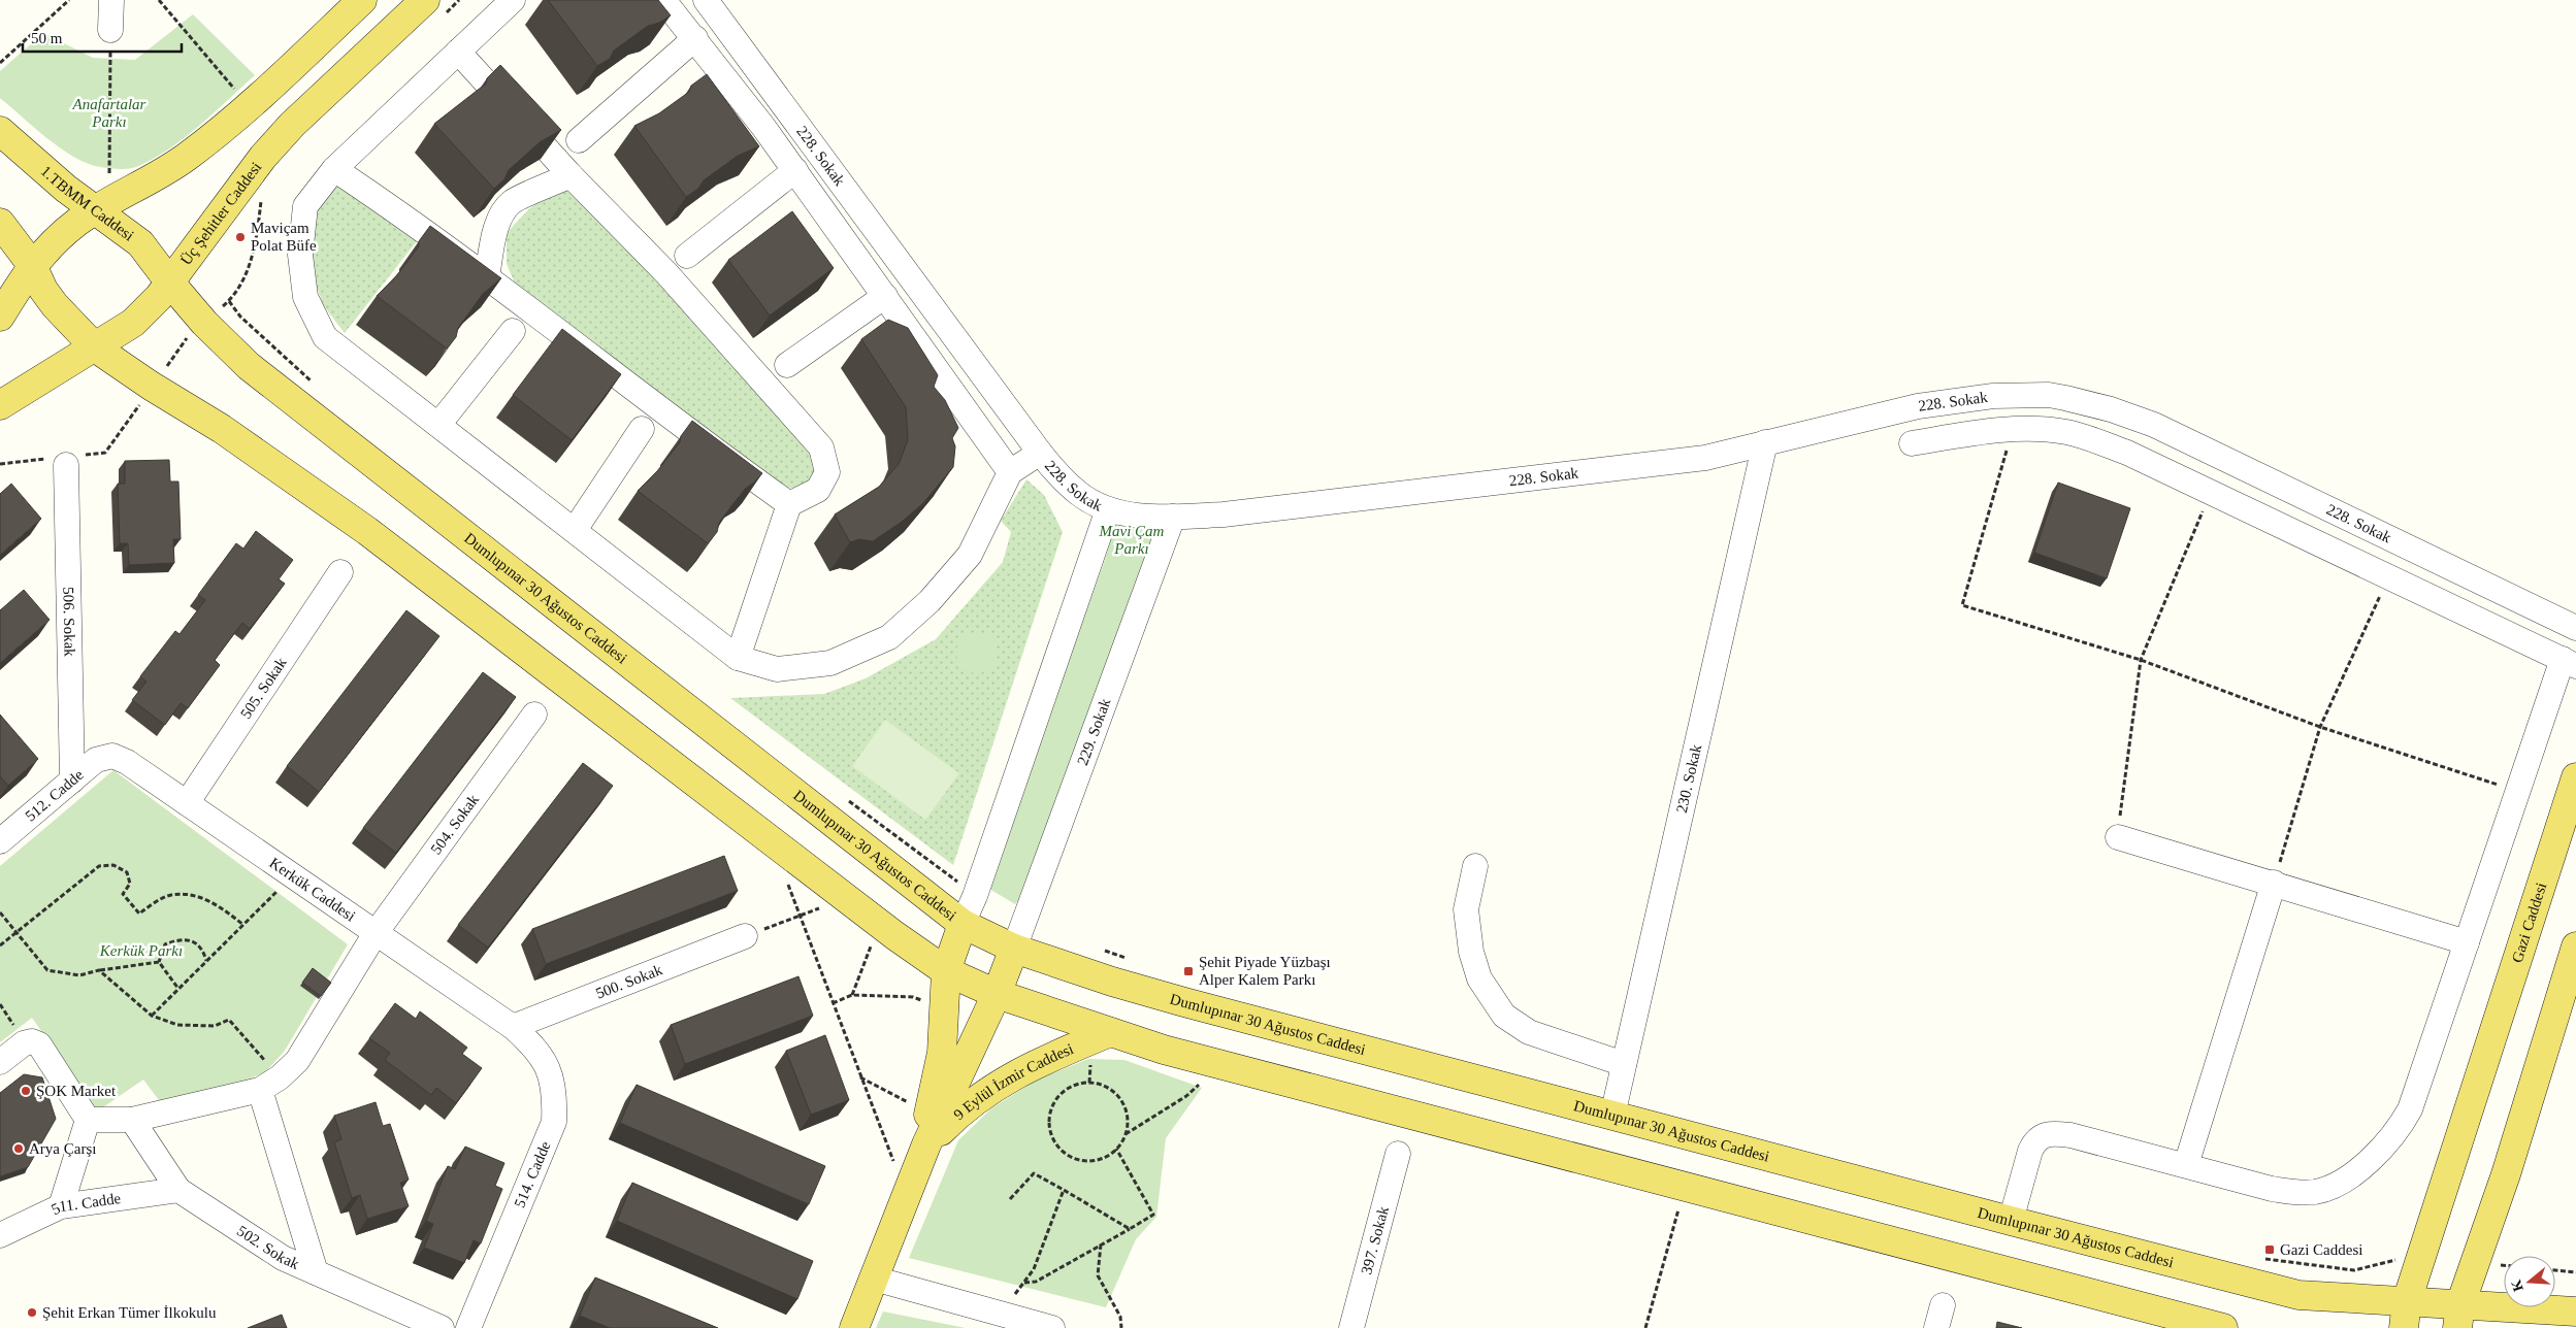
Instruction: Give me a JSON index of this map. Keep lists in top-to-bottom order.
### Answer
{
  "streets": {
    "main road": [
      "1.TBMM Caddesi",
      "Üç Şehitler Caddesi",
      "Dumlupınar 30 Ağustos Caddesi",
      "Gazi Caddesi",
      "9 Eylül İzmir Caddesi"
    ],
    "street": [
      "228. Sokak",
      "506. Sokak",
      "505. Sokak",
      "229. Sokak",
      "230. Sokak",
      "512. Cadde",
      "504. Sokak",
      "Kerkük Caddesi",
      "500. Sokak",
      "514. Cadde",
      "511. Cadde",
      "397. Sokak",
      "502. Sokak"
    ]
  },
  "crossings": [
    ["228. Sokak", "229. Sokak"],
    ["228. Sokak", "230. Sokak"],
    ["1.TBMM Caddesi", "Üç Şehitler Caddesi"],
    ["1.TBMM Caddesi", "Dumlupınar 30 Ağustos Caddesi"],
    ["Üç Şehitler Caddesi", "Dumlupınar 30 Ağustos Caddesi"],
    ["Dumlupınar 30 Ağustos Caddesi", "229. Sokak"],
    ["Dumlupınar 30 Ağustos Caddesi", "230. Sokak"],
    ["Dumlupınar 30 Ağustos Caddesi", "Gazi Caddesi"],
    ["Dumlupınar 30 Ağustos Caddesi", "9 Eylül İzmir Caddesi"],
    ["506. Sokak", "512. Cadde"],
    ["505. Sokak", "Kerkük Caddesi"],
    ["229. Sokak", "9 Eylül İzmir Caddesi"],
    ["512. Cadde", "Kerkük Caddesi"],
    ["504. Sokak", "Kerkük Caddesi"],
    ["Kerkük Caddesi", "500. Sokak"],
    ["Kerkük Caddesi", "514. Cadde"],
    ["500. Sokak", "514. Cadde"],
    ["511. Cadde", "502. Sokak"]
  ],
  "parks": ["Anafartalar Parkı", "Mavi Çam Parkı", "Kerkük Parkı"],
  "places": {
    "other": [
      "Maviçam Polat Büfe",
      "ŞOK Market",
      "Arya Çarşı",
      "Şehit Erkan Tümer İlkokulu"
    ],
    "transit": ["Şehit Piyade Yüzbaşı Alper Kalem Parkı", "Gazi Caddesi"]
  },
  "scale_bar": "50 m",
  "north": "left"
}
